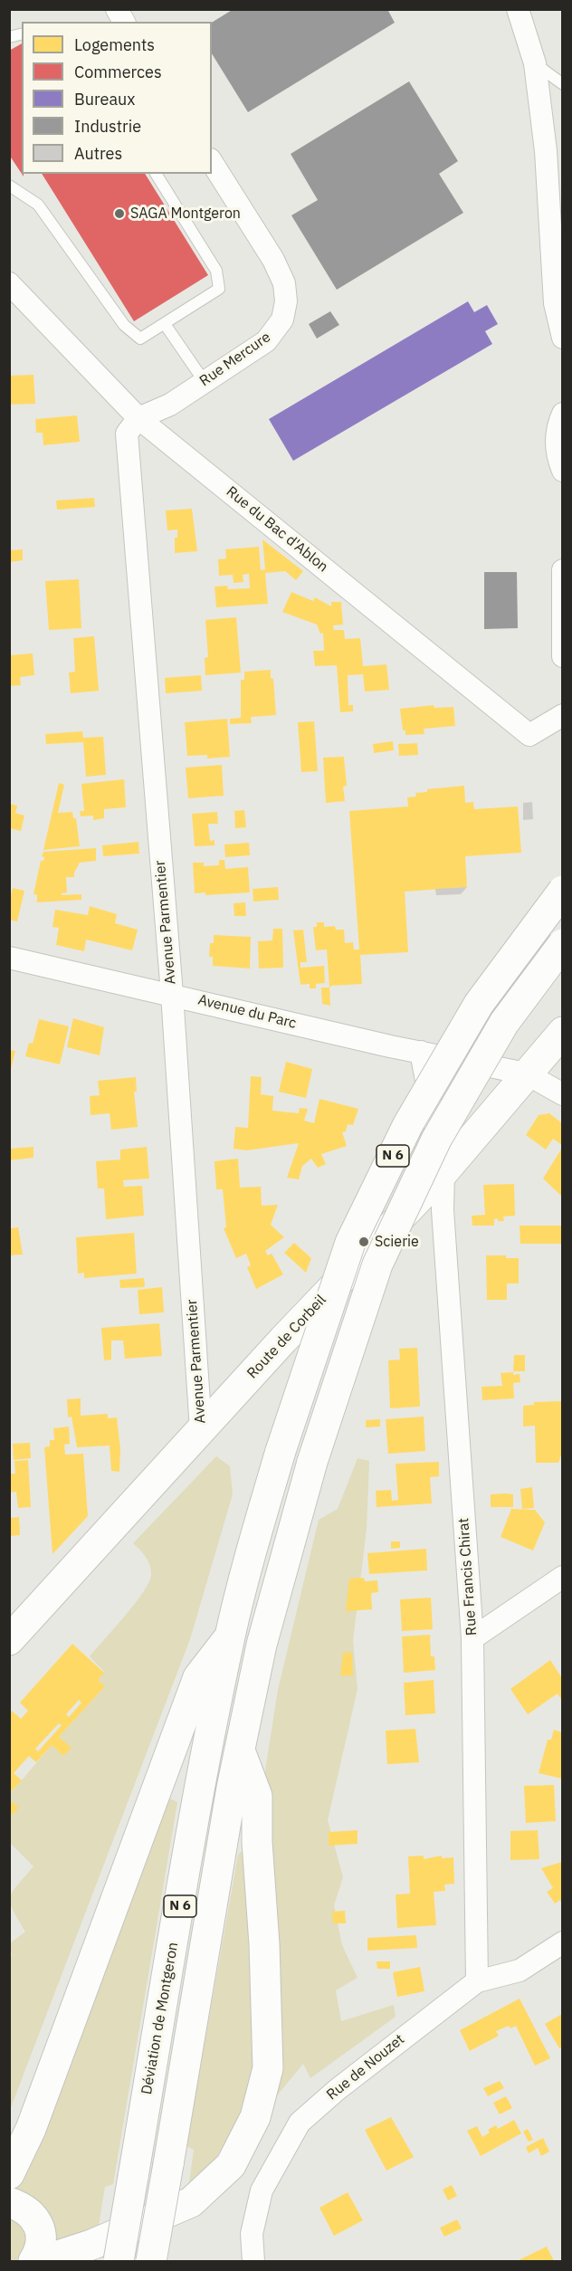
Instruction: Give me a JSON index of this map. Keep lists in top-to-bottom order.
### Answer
{
  "streets": {
    "main road": ["N 6", "Route de Corbeil", "Déviation de Montgeron"],
    "street": [
      "Rue Mercure",
      "Rue du Bac d'Ablon",
      "Avenue Parmentier",
      "Avenue du Parc",
      "Rue Francis Chirat",
      "Rue de Nouzet"
    ]
  },
  "crossings": [
    ["Rue Mercure", "Rue du Bac d'Ablon"],
    ["Rue Mercure", "Avenue Parmentier"],
    ["Rue du Bac d'Ablon", "Avenue Parmentier"],
    ["Avenue Parmentier", "Avenue du Parc"],
    ["Avenue Parmentier", "Route de Corbeil"],
    ["Avenue du Parc", "Route de Corbeil"],
    ["N 6", "Déviation de Montgeron"],
    ["Route de Corbeil", "Rue Francis Chirat"],
    ["Rue Francis Chirat", "Rue de Nouzet"]
  ],
  "places": ["SAGA Montgeron", "Scierie"],
  "legend": [
    "Logements",
    "Commerces",
    "Bureaux",
    "Industrie",
    "Autres"
  ]
}
